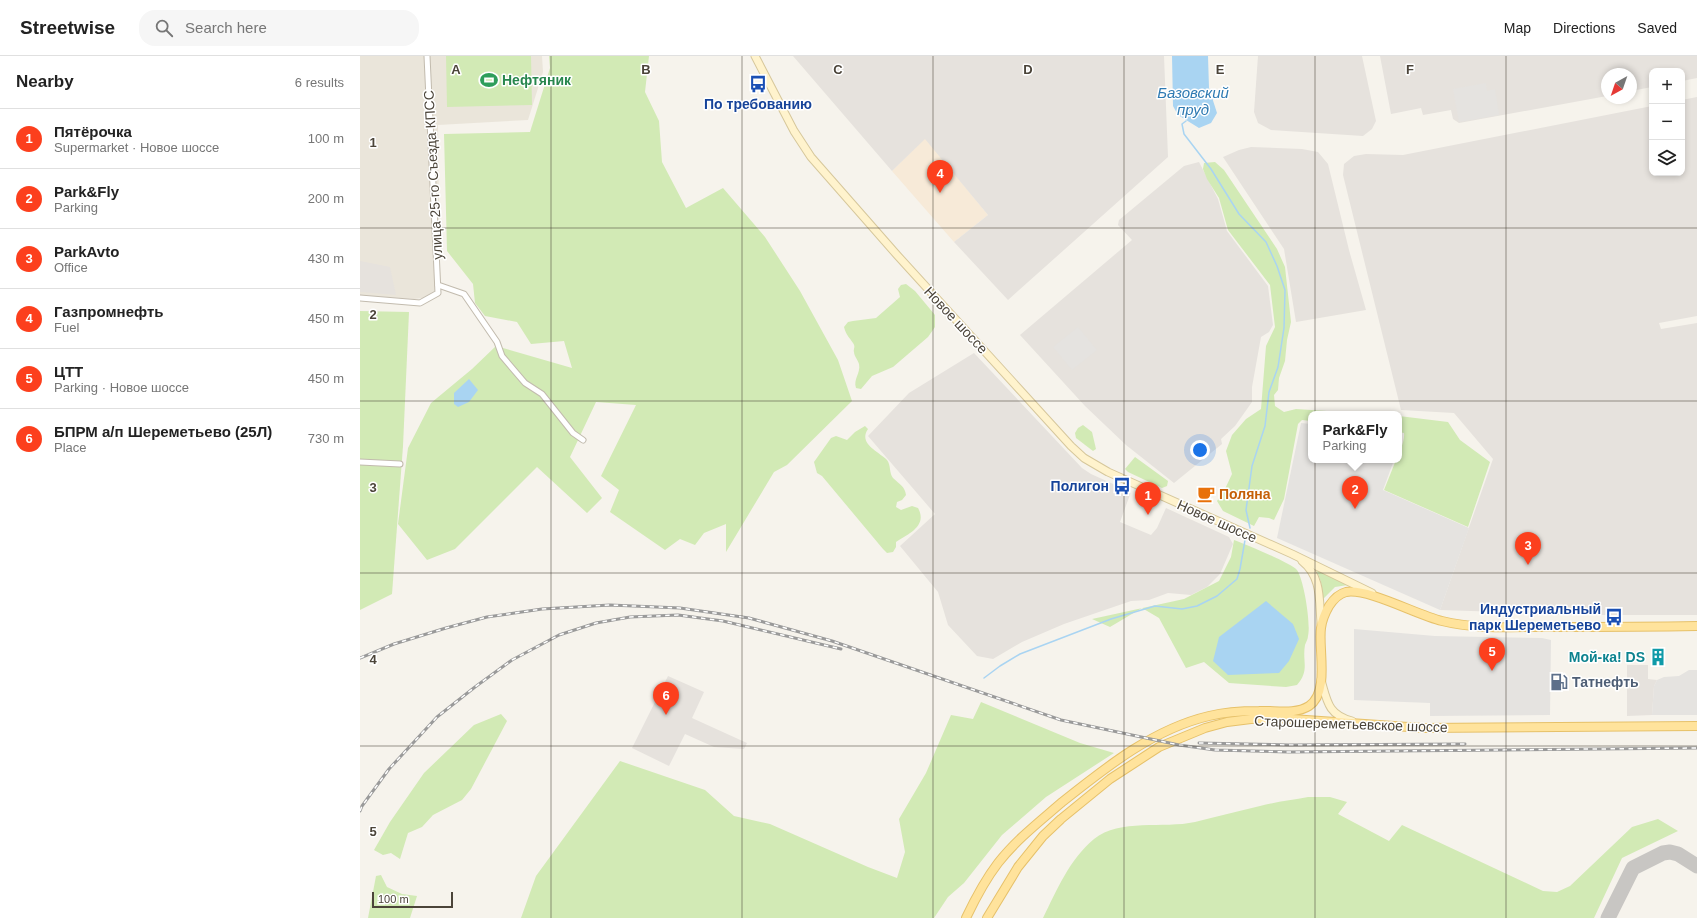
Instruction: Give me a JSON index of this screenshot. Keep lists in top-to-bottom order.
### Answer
{
  "streets": {
    "main road": ["Новое шоссе", "Старошереметьевское шоссе"],
    "street": ["улица 25-го Съезда КПСС"]
  },
  "crossings": [
    ["Новое шоссе", "Старошереметьевское шоссе"]
  ],
  "water": ["Базовский пруд"],
  "places": {
    "sports": ["Нефтяник"],
    "bus stop": ["По требованию", "Полигон", "Индустриальный парк Шереметьево"],
    "cafe": ["Поляна"],
    "building": ["Мой-ка! DS"],
    "fuel station": ["Татнефть"]
  },
  "scale_bar": "100 m",
  "north": "bottom left",
  "page": {
    "header": "Streetwise",
    "search": "Search here",
    "nav": ["Map", "Directions", "Saved"],
    "heading": ["Nearby", "6 results"],
    "map_buttons": ["+", "−"],
    "list": [
      {
        "mark": "1",
        "name": "Пятёрочка",
        "note": "Supermarket · Новое шоссе",
        "value": "100 m"
      },
      {
        "mark": "2",
        "name": "Park&Fly",
        "note": "Parking",
        "value": "200 m"
      },
      {
        "mark": "3",
        "name": "ParkAvto",
        "note": "Office",
        "value": "430 m"
      },
      {
        "mark": "4",
        "name": "Газпромнефть",
        "note": "Fuel",
        "value": "450 m"
      },
      {
        "mark": "5",
        "name": "ЦТТ",
        "note": "Parking · Новое шоссе",
        "value": "450 m"
      },
      {
        "mark": "6",
        "name": "БПРМ а/п Шереметьево (25Л)",
        "note": "Place",
        "value": "730 m"
      }
    ],
    "pins": [
      "4",
      "2",
      "1",
      "3",
      "5",
      "6"
    ],
    "popup": ["Park&Fly", "Parking"],
    "scale": "100 m"
  },
  "grid": {
    "columns": [
      "A",
      "B",
      "C",
      "D",
      "E",
      "F"
    ],
    "rows": [
      "1",
      "2",
      "3",
      "4",
      "5"
    ]
  }
}
